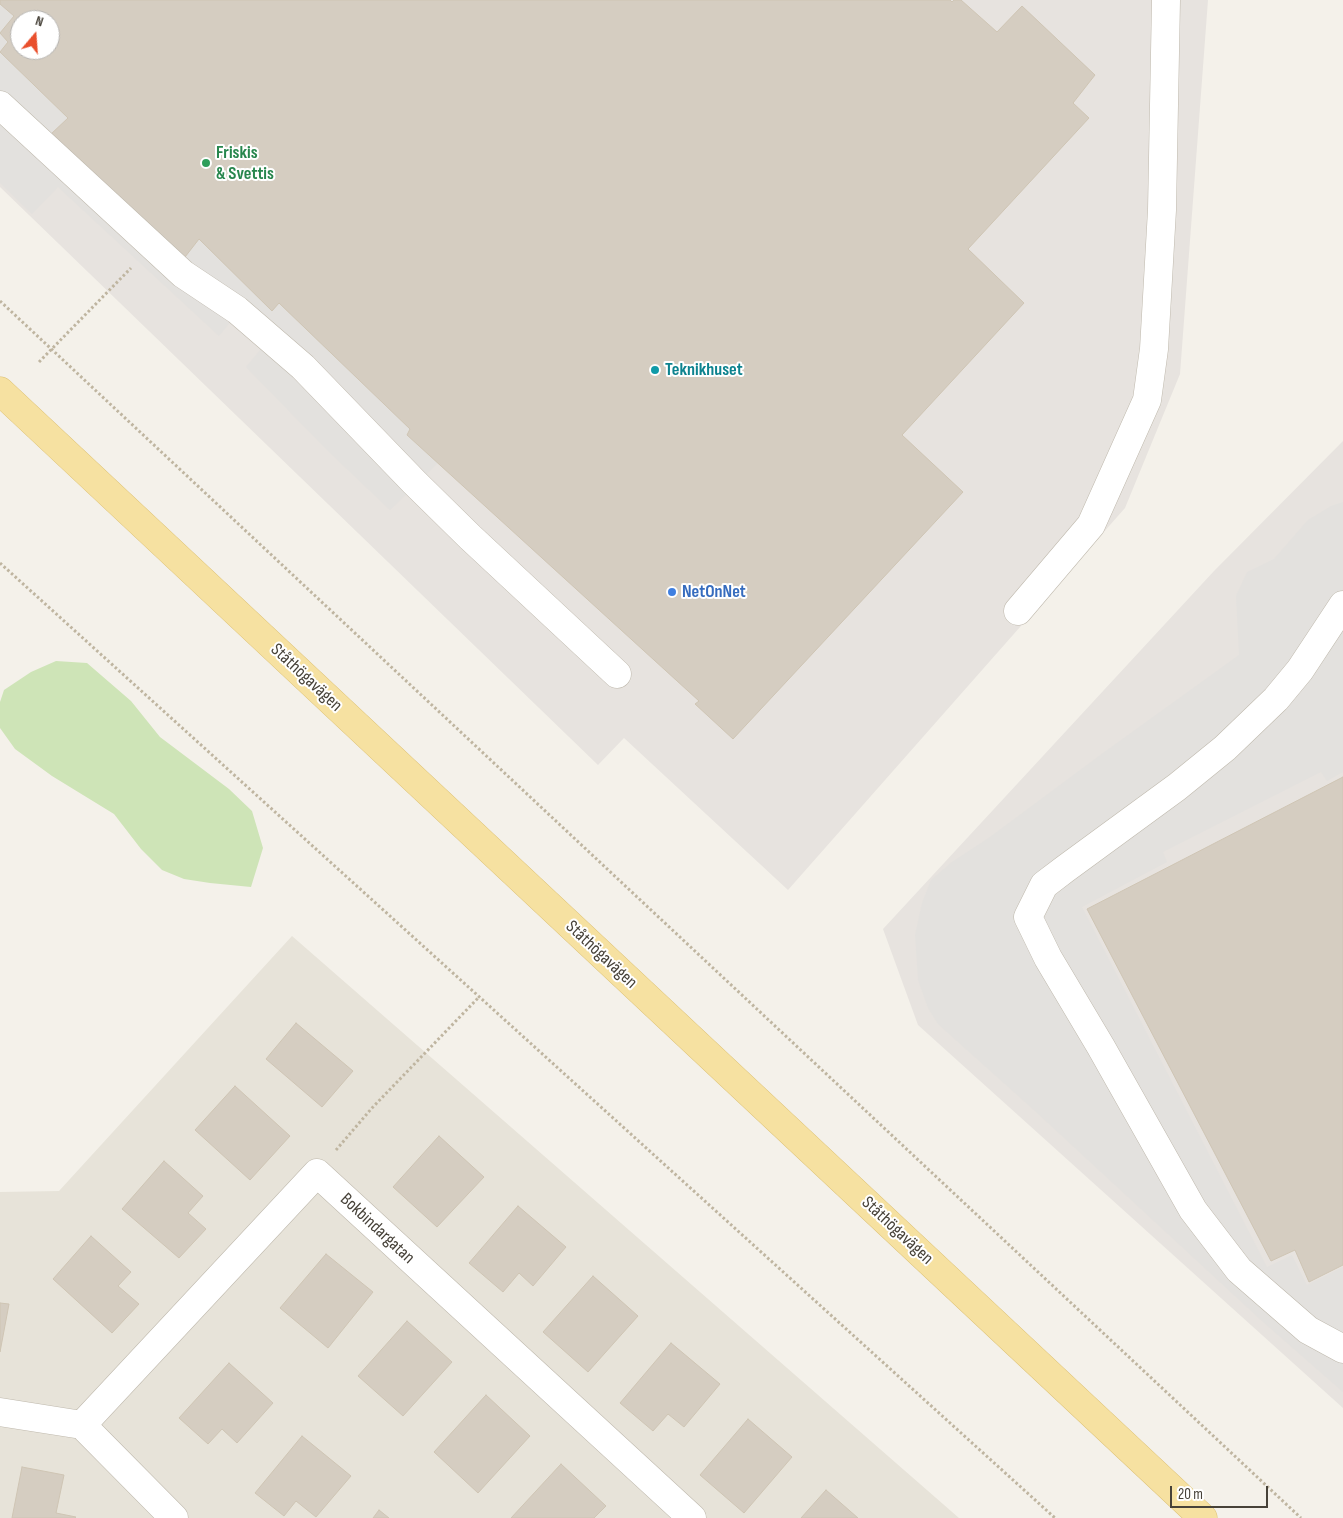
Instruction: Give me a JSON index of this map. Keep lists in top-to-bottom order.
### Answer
{
  "streets": {
    "main road": ["Ståthögavägen"],
    "street": ["Bokbindargatan"]
  },
  "places": ["Friskis & Svettis", "Teknikhuset", "NetOnNet"],
  "scale_bar": "20 m",
  "north": "top"
}
